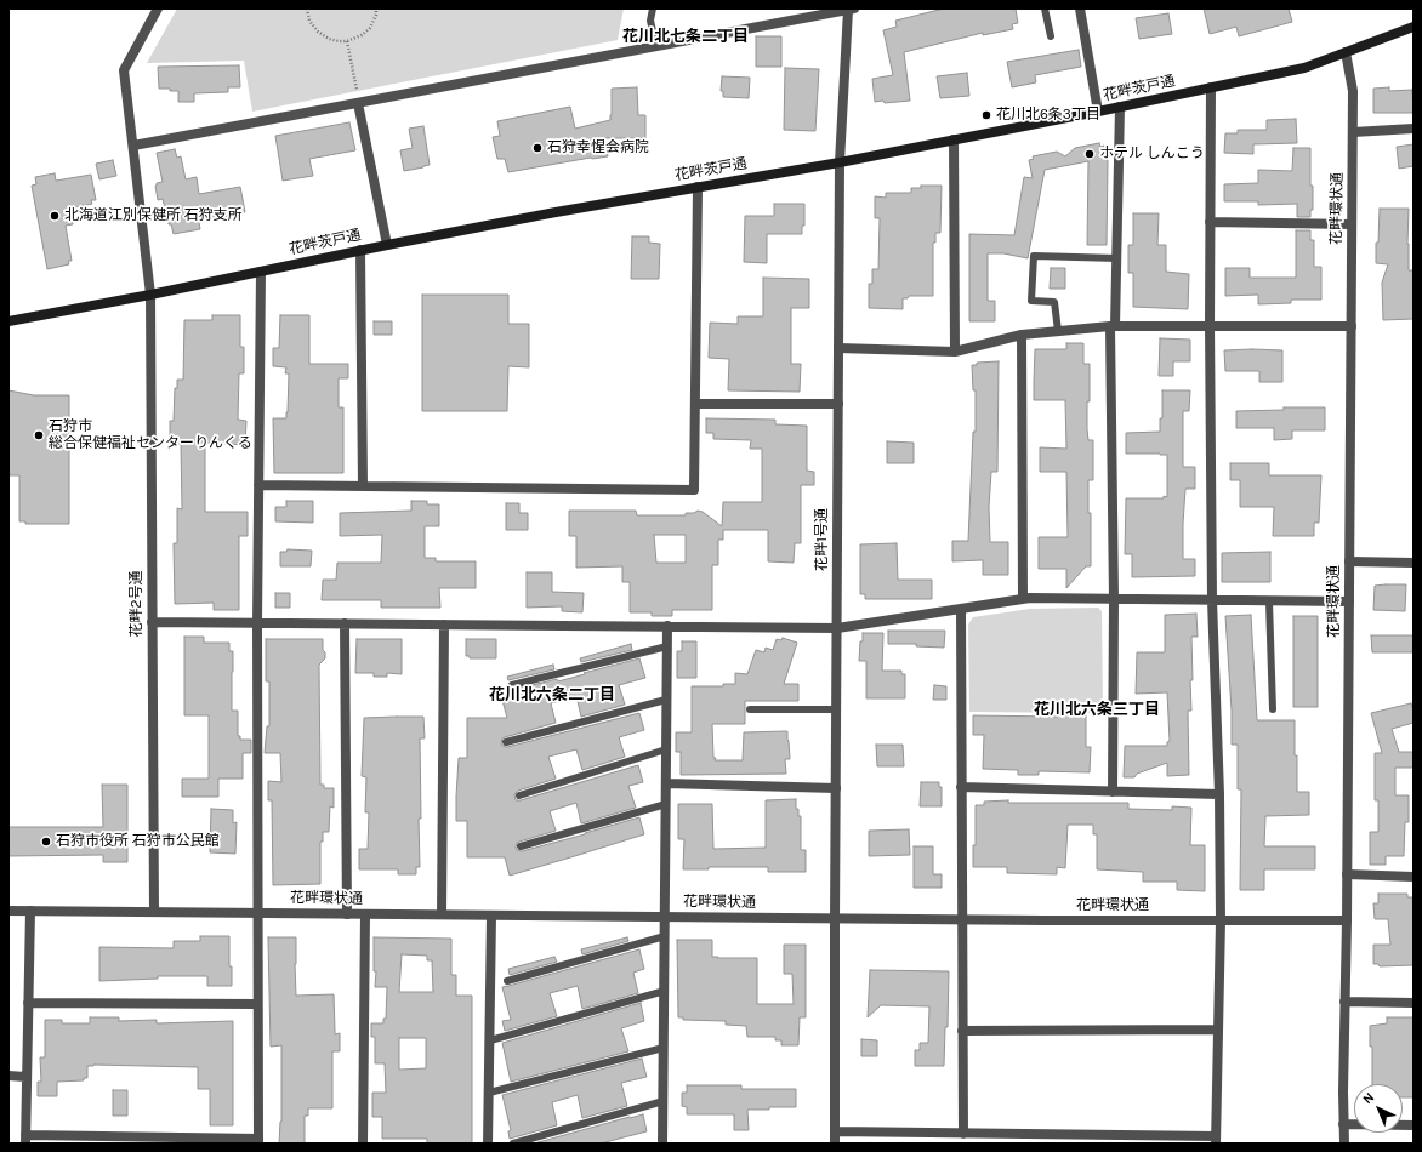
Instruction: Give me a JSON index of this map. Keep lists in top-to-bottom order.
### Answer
{
  "streets": {
    "main road": ["花畔茨戸通"],
    "street": ["花畔環状通", "花畔1号通", "花畔2号通"]
  },
  "crossings": [
    ["花畔茨戸通", "花畔環状通"],
    ["花畔茨戸通", "花畔1号通"],
    ["花畔茨戸通", "花畔2号通"],
    ["花畔環状通", "花畔1号通"],
    ["花畔環状通", "花畔2号通"]
  ],
  "districts": ["花川北七条二丁目", "花川北六条二丁目", "花川北六条三丁目"],
  "places": [
    "花川北6条3丁目",
    "石狩幸惺会病院",
    "ホテル しんこう",
    "北海道江別保健所 石狩支所",
    "石狩市 総合保健福祉センターりんくる",
    "石狩市役所 石狩市公民館"
  ],
  "north": "top left"
}
